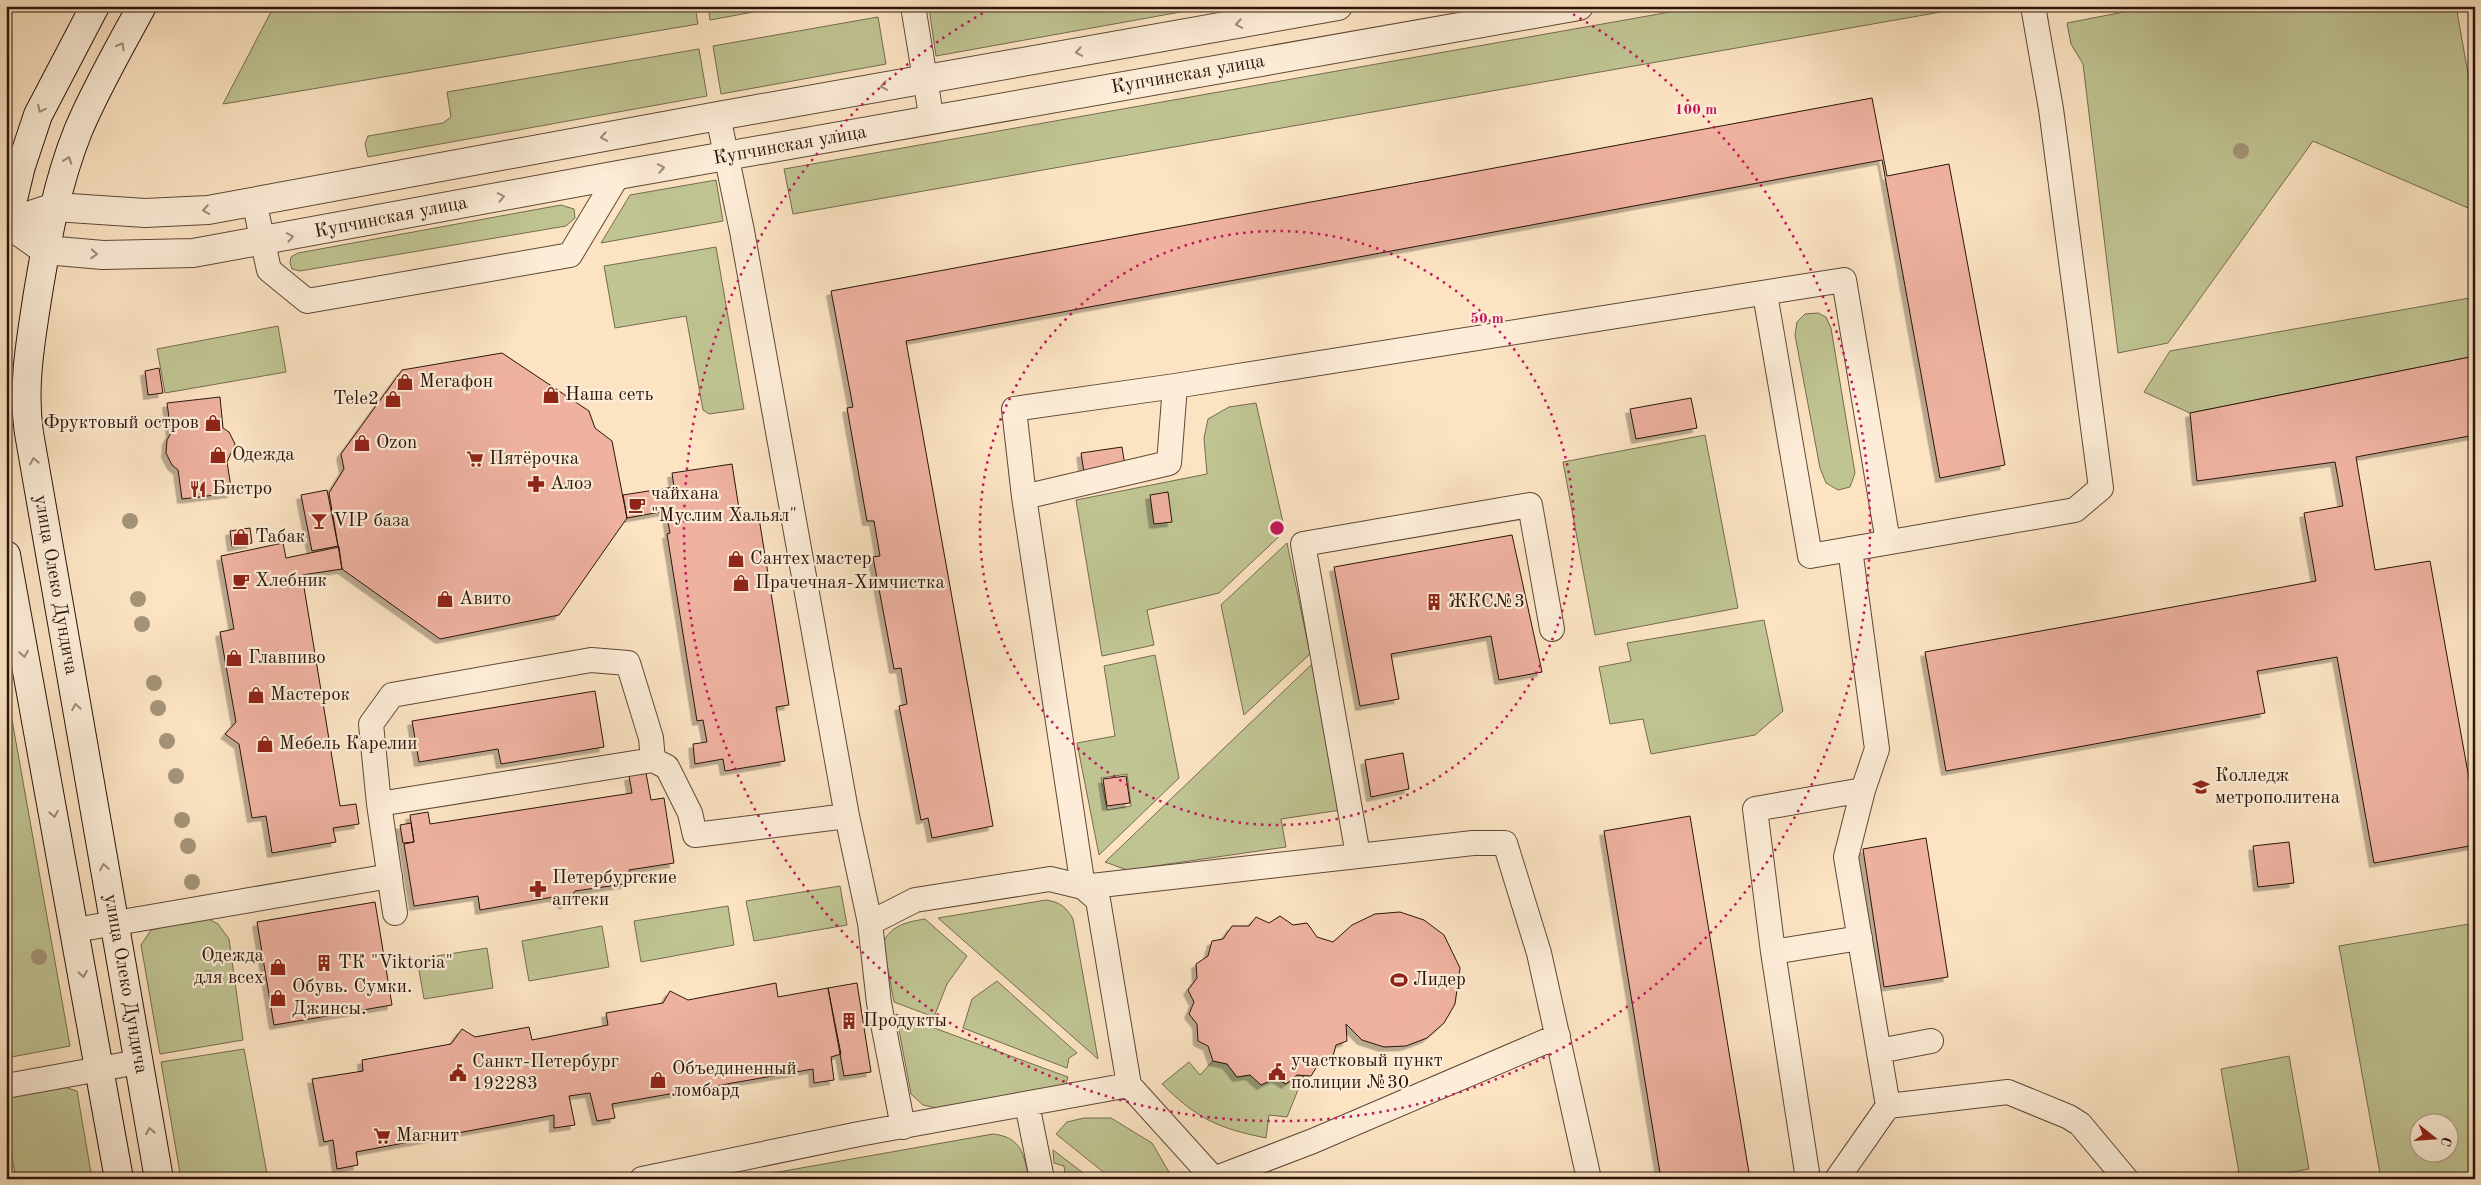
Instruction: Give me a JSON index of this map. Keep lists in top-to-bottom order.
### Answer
{
  "streets": {
    "street": ["Купчинская улица", "улица Олеко Дундича"]
  },
  "crossings": [
    ["Купчинская улица", "улица Олеко Дундича"]
  ],
  "places": {
    "shop": [
      "Мегафон",
      "Наша сеть",
      "Tele2",
      "Фруктовый остров",
      "Ozon",
      "Одежда",
      "Табак",
      "Сантех мастер",
      "Прачечная-Химчистка",
      "Авито",
      "Главпиво",
      "Мастерок",
      "Мебель Карелии",
      "Одежда для всех",
      "Обувь. Сумки. Джинсы.",
      "Объединенный ломбард"
    ],
    "supermarket": ["Пятёрочка", "Магнит"],
    "pharmacy": ["Алоэ", "Петербургские аптеки"],
    "restaurant": ["Бистро"],
    "cafe": ["чайхана \"Муслим Хальял\"", "Хлебник"],
    "bar": ["VIP база"],
    "building": ["ЖКС№3", "ТК \"Viktoria\"", "Продукты"],
    "school or university": ["Колледж метрополитена"],
    "sports": ["Лидер"],
    "public building": ["участковый пункт полиции №30", "Санкт-Петербург 192283"]
  },
  "north": "right",
  "rings": ["100 m", "50 m"]
}
